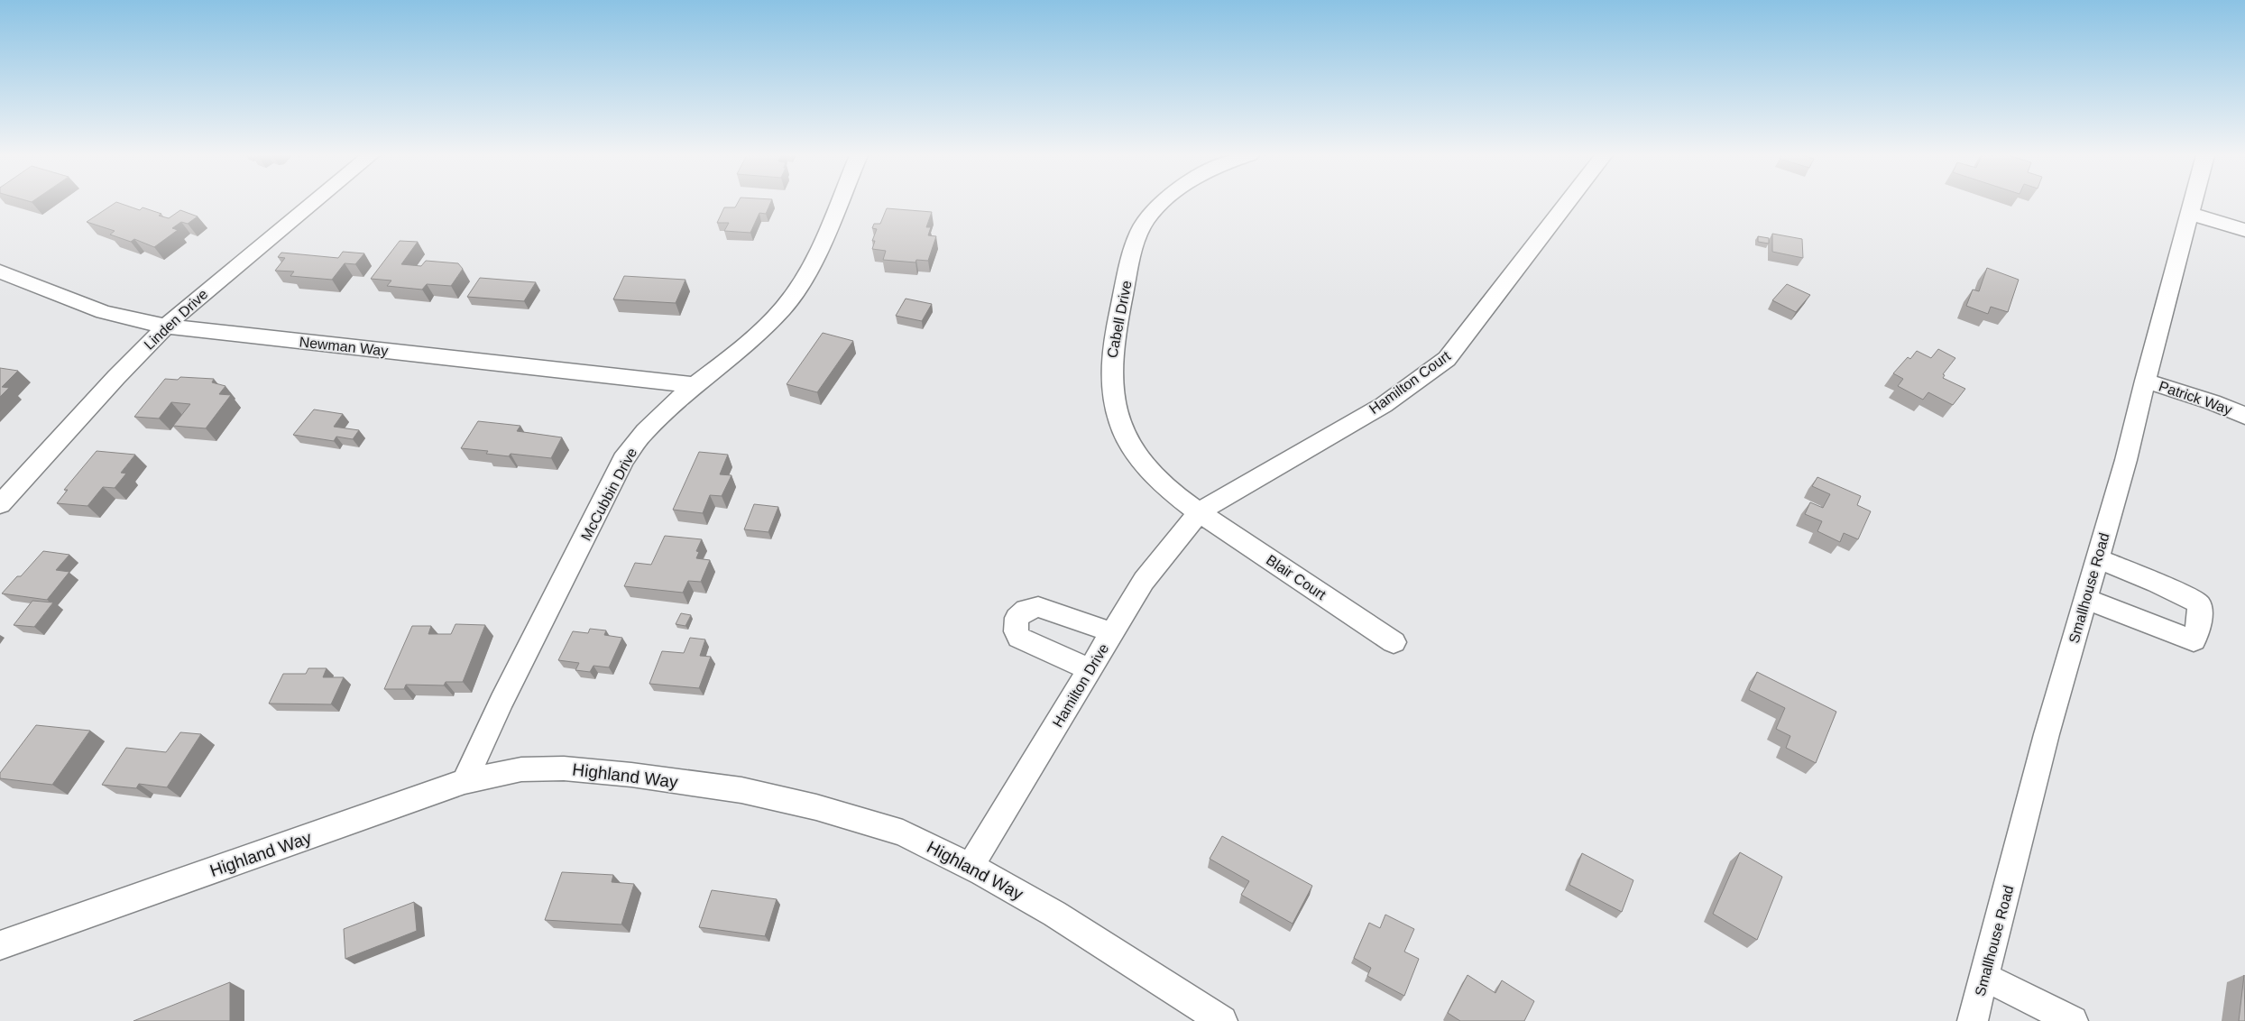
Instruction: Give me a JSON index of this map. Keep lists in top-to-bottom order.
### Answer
{
  "streets": {
    "street": [
      "Linden Drive",
      "Cabell Drive",
      "Newman Way",
      "Hamilton Court",
      "Patrick Way",
      "McCubbin Drive",
      "Blair Court",
      "Smallhouse Road",
      "Hamilton Drive",
      "Highland Way"
    ]
  },
  "crossings": [
    ["Linden Drive", "Newman Way"],
    ["Cabell Drive", "Hamilton Court"],
    ["Cabell Drive", "Blair Court"],
    ["Cabell Drive", "Hamilton Drive"],
    ["Newman Way", "McCubbin Drive"],
    ["Hamilton Court", "Blair Court"],
    ["Hamilton Court", "Hamilton Drive"],
    ["Patrick Way", "Smallhouse Road"],
    ["McCubbin Drive", "Highland Way"],
    ["Blair Court", "Hamilton Drive"],
    ["Hamilton Drive", "Highland Way"]
  ]
}
